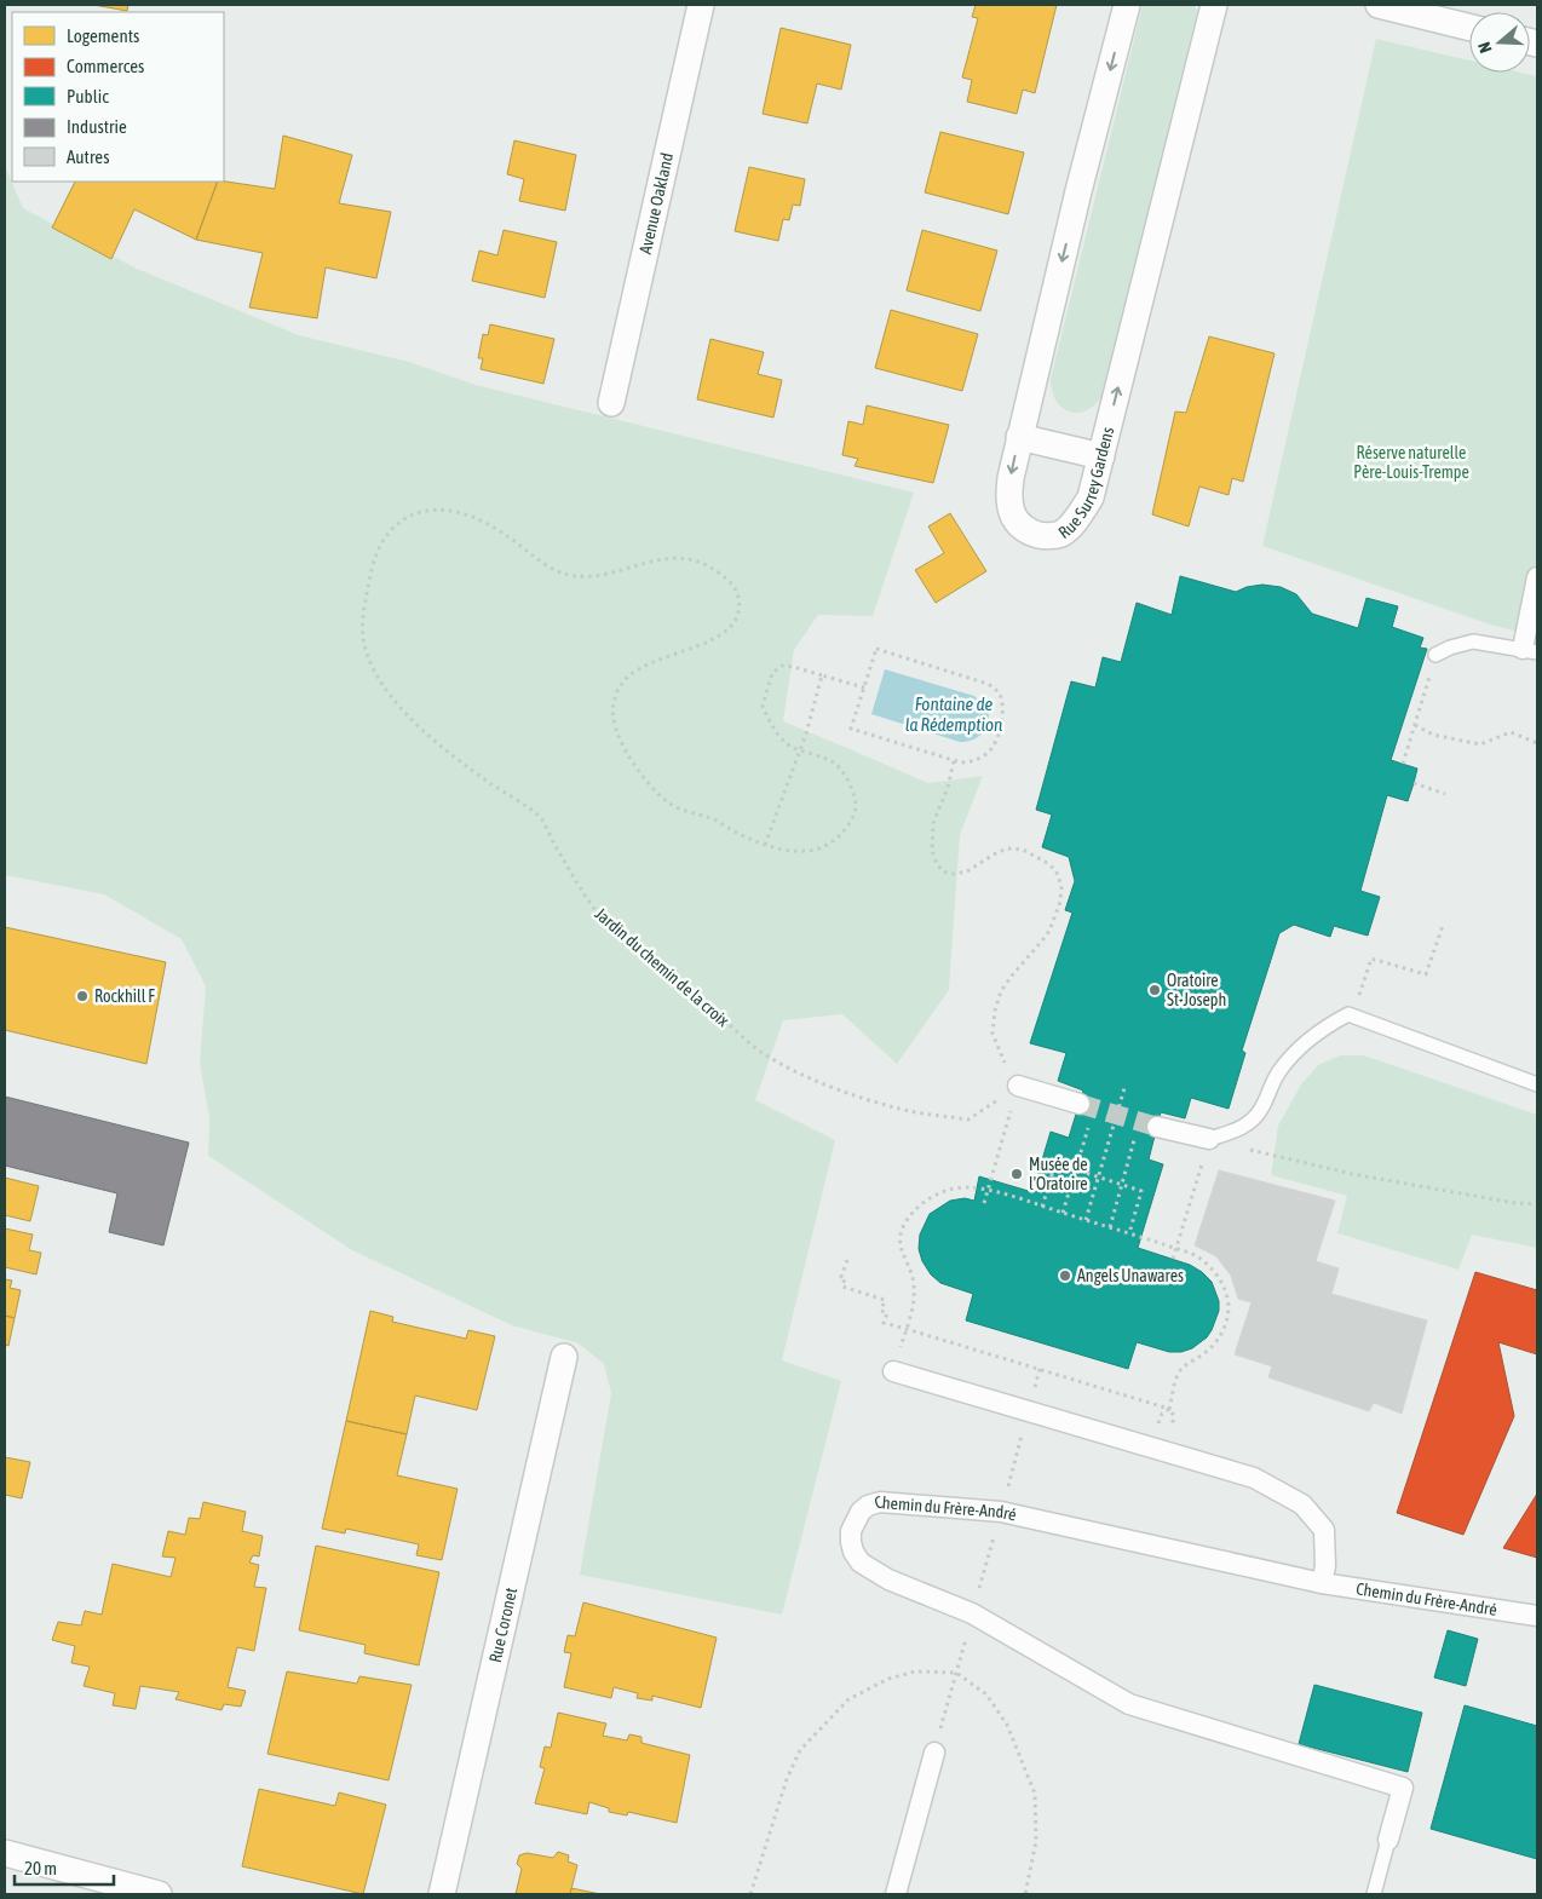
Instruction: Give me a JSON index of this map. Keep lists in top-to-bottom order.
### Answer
{
  "streets": {
    "street": [
      "Avenue Oakland",
      "Rue Surrey Gardens",
      "Chemin du Frère-André",
      "Rue Coronet"
    ],
    "path": ["Jardin du chemin de la croix"]
  },
  "water": ["Fontaine de la Rédemption"],
  "parks": ["Réserve naturelle Père-Louis-Trempe"],
  "places": [
    "Oratoire St-Joseph",
    "Rockhill F",
    "Musée de l'Oratoire",
    "Angels Unawares"
  ],
  "legend": [
    "Logements",
    "Commerces",
    "Public",
    "Industrie",
    "Autres"
  ],
  "scale_bar": "20 m",
  "north": "left"
}
